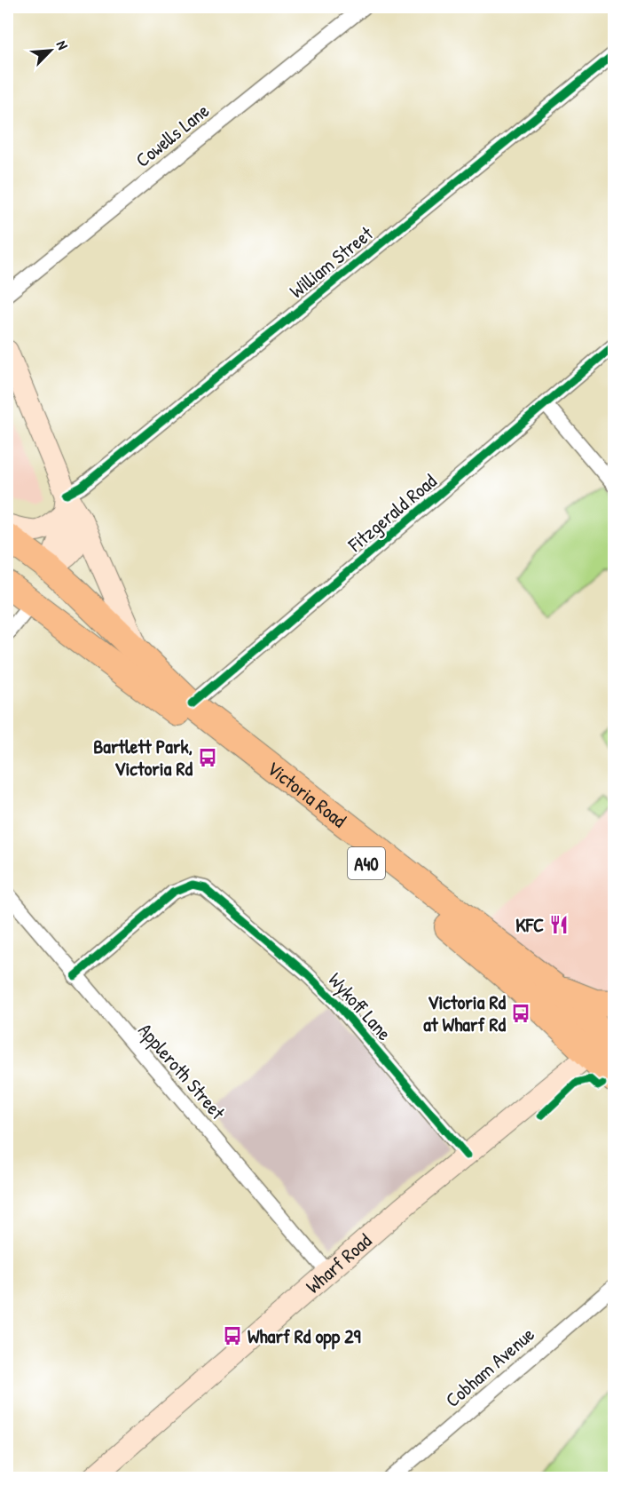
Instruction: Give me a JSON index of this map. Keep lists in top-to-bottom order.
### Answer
{
  "streets": {
    "highway": ["Victoria Road", "A40"],
    "main road": ["Wharf Road"],
    "street": [
      "Cowells Lane",
      "William Street",
      "Fitzgerald Road",
      "Wykoff Lane",
      "Appleroth Street",
      "Cobham Avenue"
    ]
  },
  "crossings": [
    ["Fitzgerald Road", "Victoria Road"],
    ["Victoria Road", "Wharf Road"],
    ["Wykoff Lane", "Appleroth Street"],
    ["Wykoff Lane", "Wharf Road"],
    ["Appleroth Street", "Wharf Road"]
  ],
  "places": {
    "bus stop": ["Bartlett Park, Victoria Rd", "Victoria Rd at Wharf Rd", "Wharf Rd opp 29"],
    "restaurant": ["KFC"]
  },
  "north": "top right"
}
